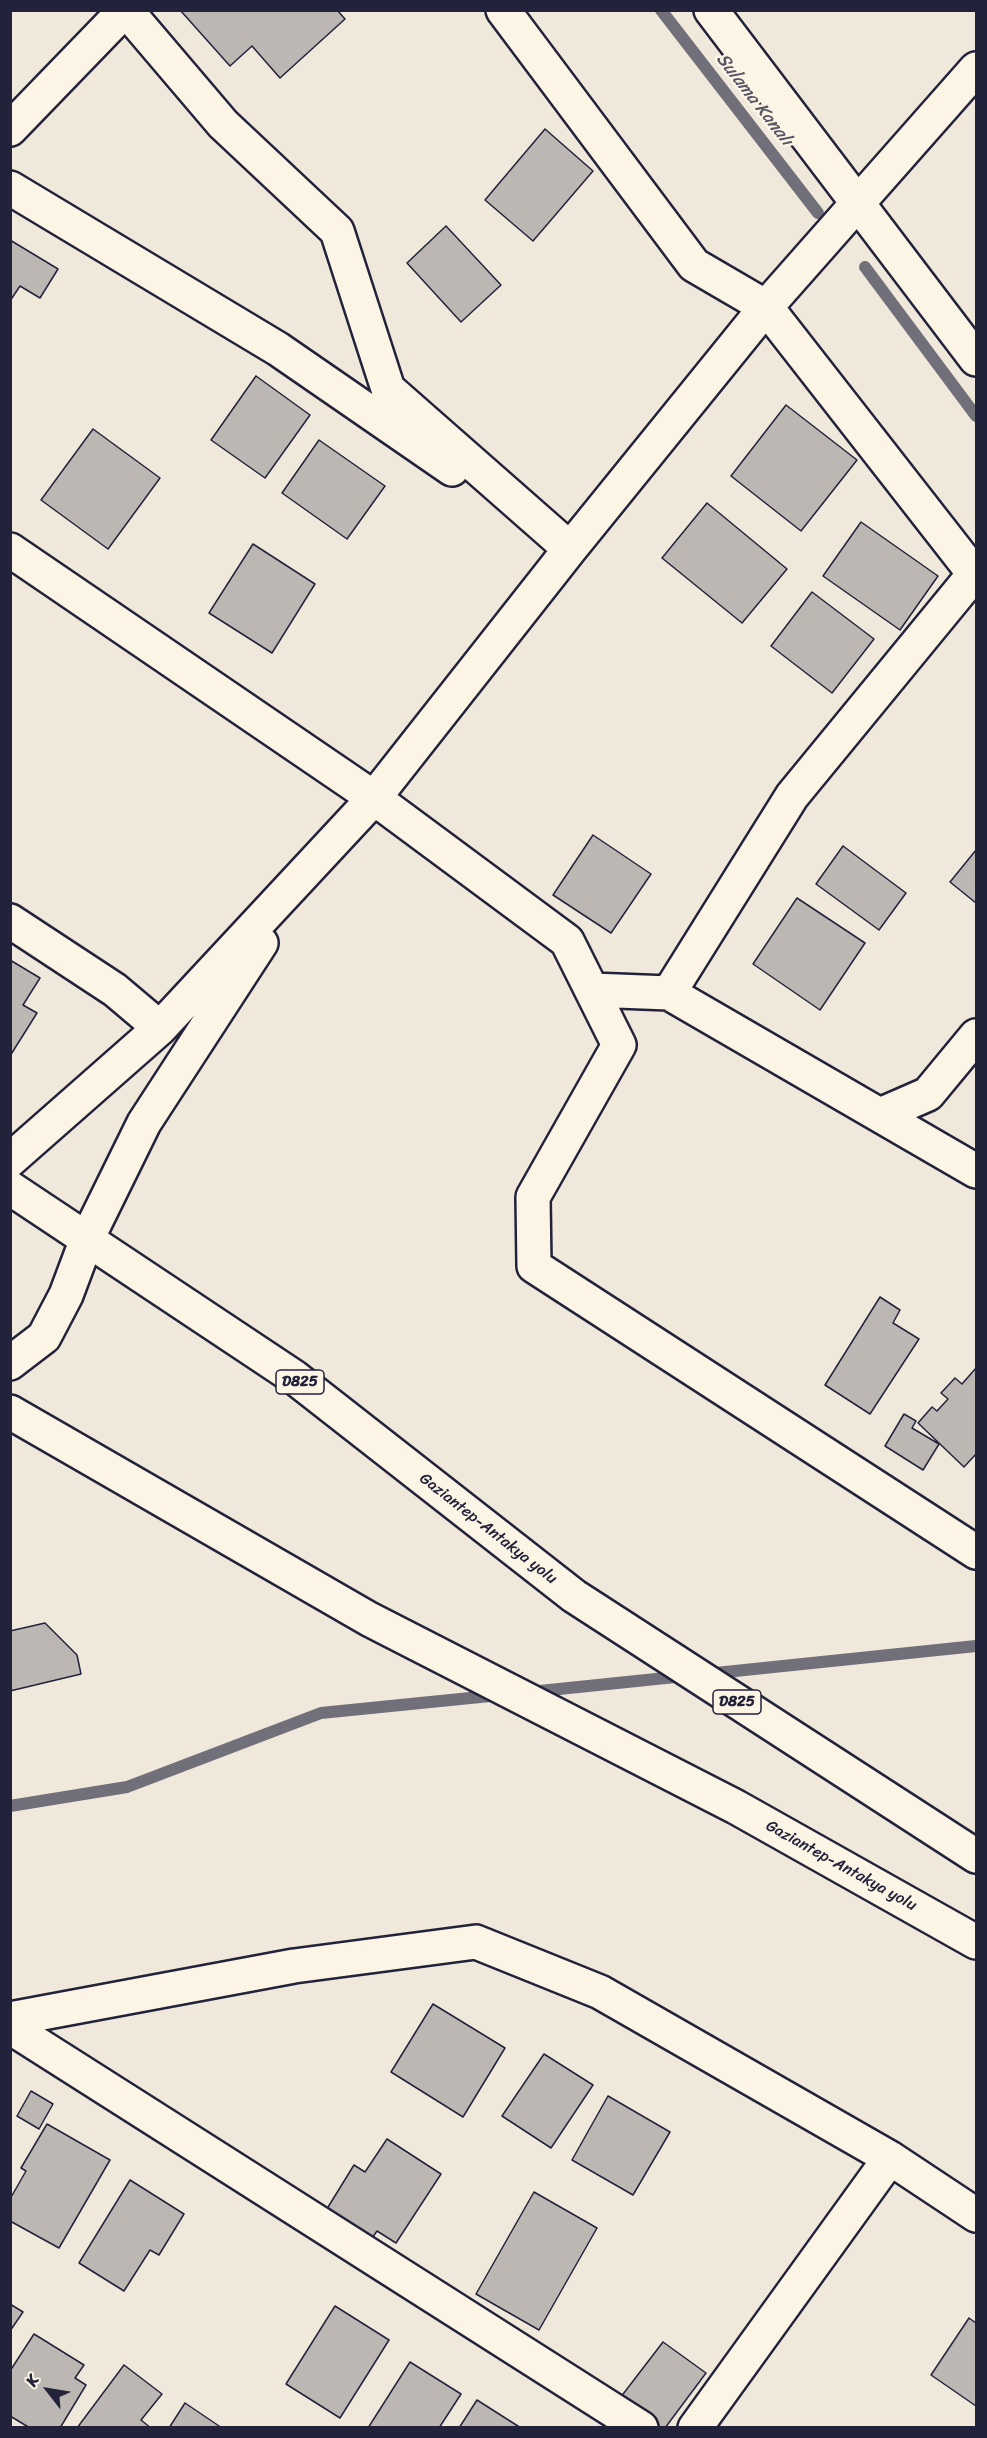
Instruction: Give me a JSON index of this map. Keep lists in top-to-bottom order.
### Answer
{
  "streets": {
    "main road": ["D825", "Gaziantep-Antakya yolu"]
  },
  "water": ["Sulama Kanalı"],
  "north": "top left"
}
